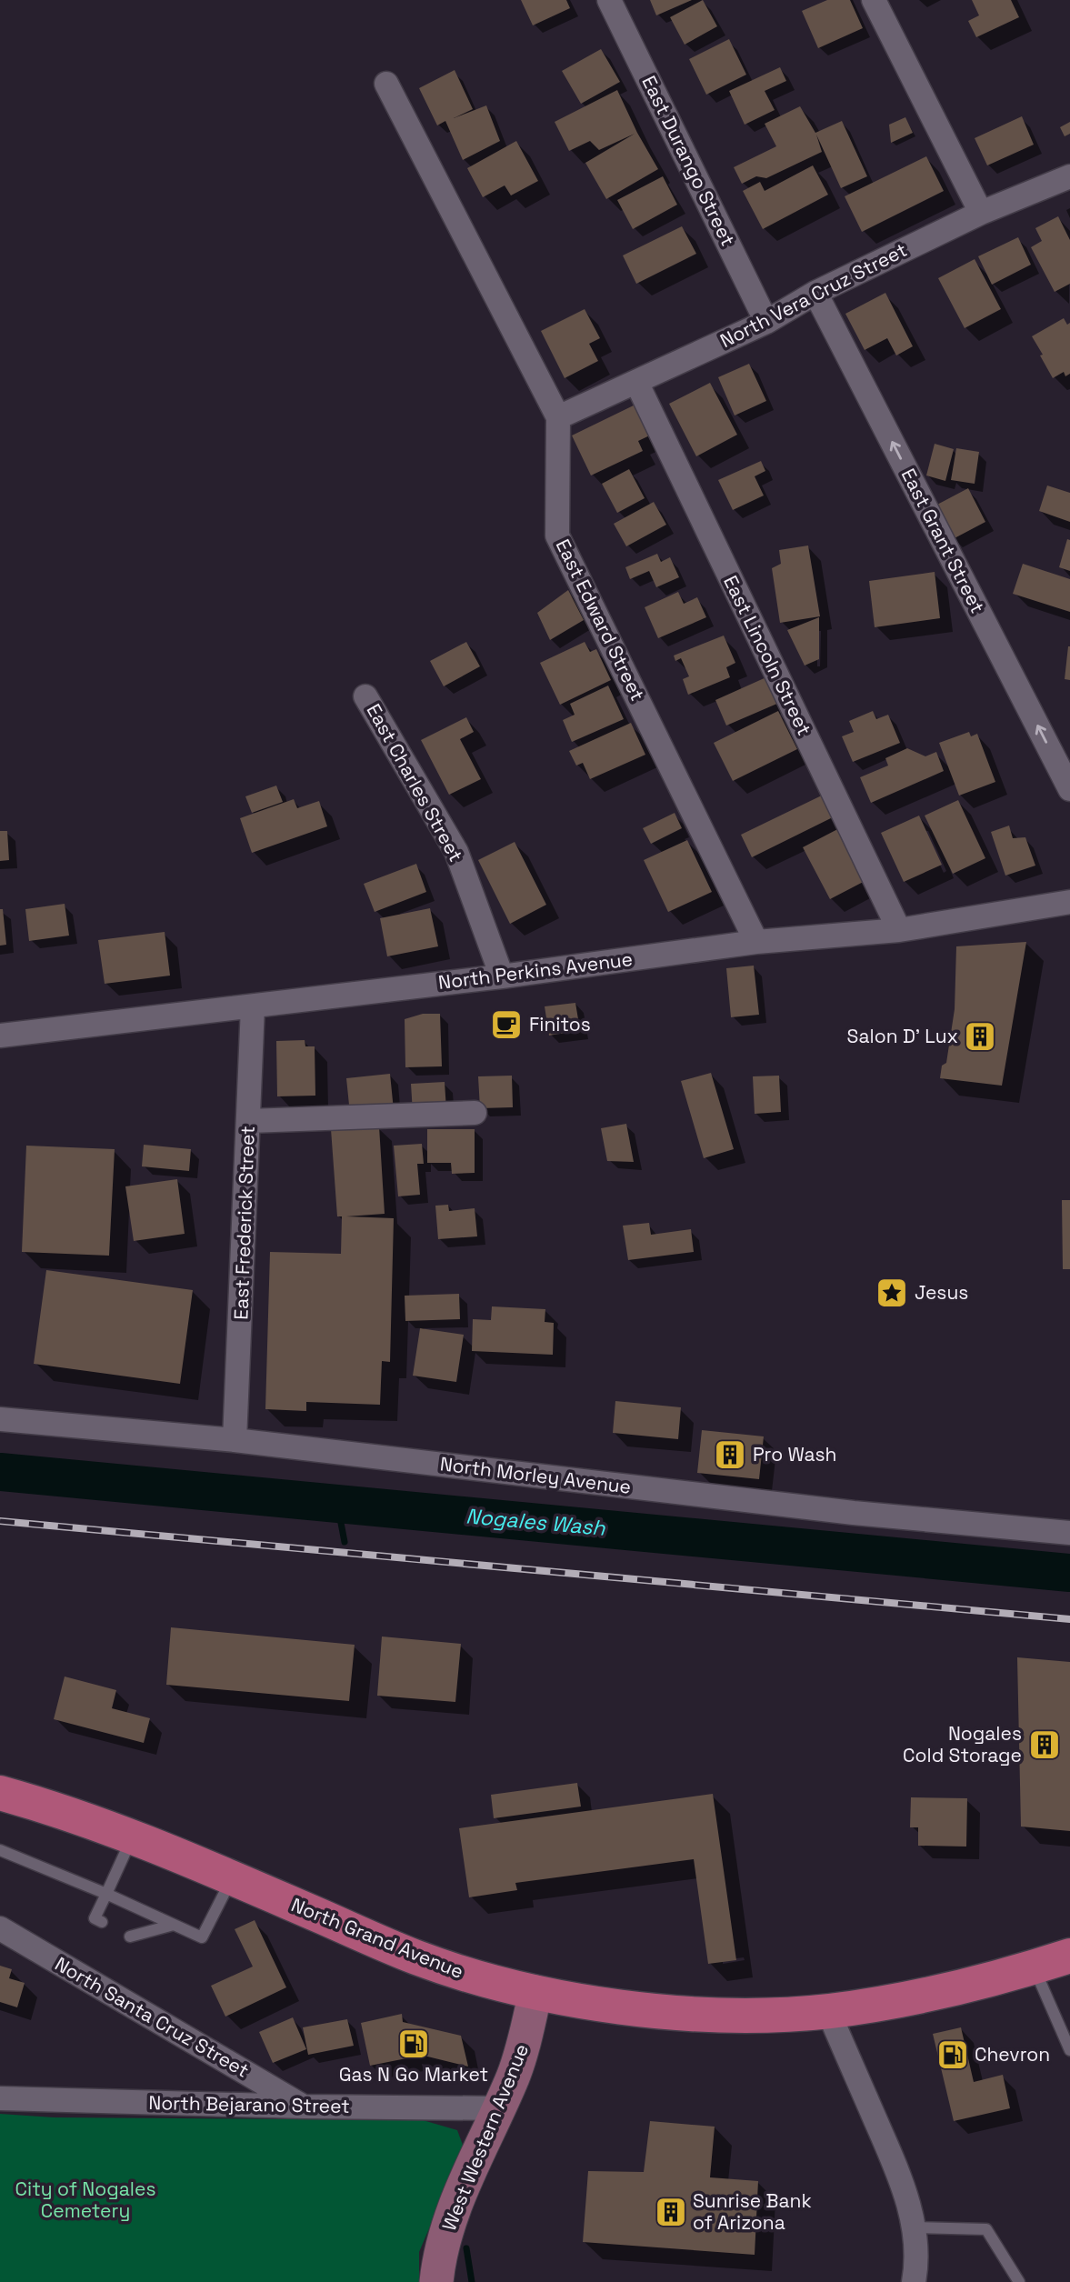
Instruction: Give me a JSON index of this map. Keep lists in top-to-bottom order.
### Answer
{
  "streets": {
    "main road": ["North Grand Avenue"],
    "street": [
      "East Durango Street",
      "North Vera Cruz Street",
      "East Grant Street",
      "East Edward Street",
      "East Lincoln Street",
      "East Charles Street",
      "North Perkins Avenue",
      "East Frederick Street",
      "North Morley Avenue",
      "North Santa Cruz Street",
      "North Bejarano Street",
      "West Western Avenue"
    ]
  },
  "crossings": [
    ["East Durango Street", "North Vera Cruz Street"],
    ["North Vera Cruz Street", "East Grant Street"],
    ["North Vera Cruz Street", "East Edward Street"],
    ["North Vera Cruz Street", "East Lincoln Street"],
    ["East Edward Street", "North Perkins Avenue"],
    ["East Lincoln Street", "North Perkins Avenue"],
    ["East Charles Street", "North Perkins Avenue"],
    ["North Perkins Avenue", "East Frederick Street"],
    ["East Frederick Street", "North Morley Avenue"],
    ["North Grand Avenue", "West Western Avenue"],
    ["North Santa Cruz Street", "North Bejarano Street"],
    ["North Bejarano Street", "West Western Avenue"]
  ],
  "one_way": ["East Grant Street"],
  "water": ["Nogales Wash"],
  "parks": ["City of Nogales Cemetery"],
  "places": {
    "cafe": ["Finitos"],
    "building": [
      "Salon D' Lux",
      "Pro Wash",
      "Nogales Cold Storage",
      "Sunrise Bank of Arizona"
    ],
    "place": ["Jesus"],
    "fuel station": ["Gas N Go Market", "Chevron"]
  }
}
